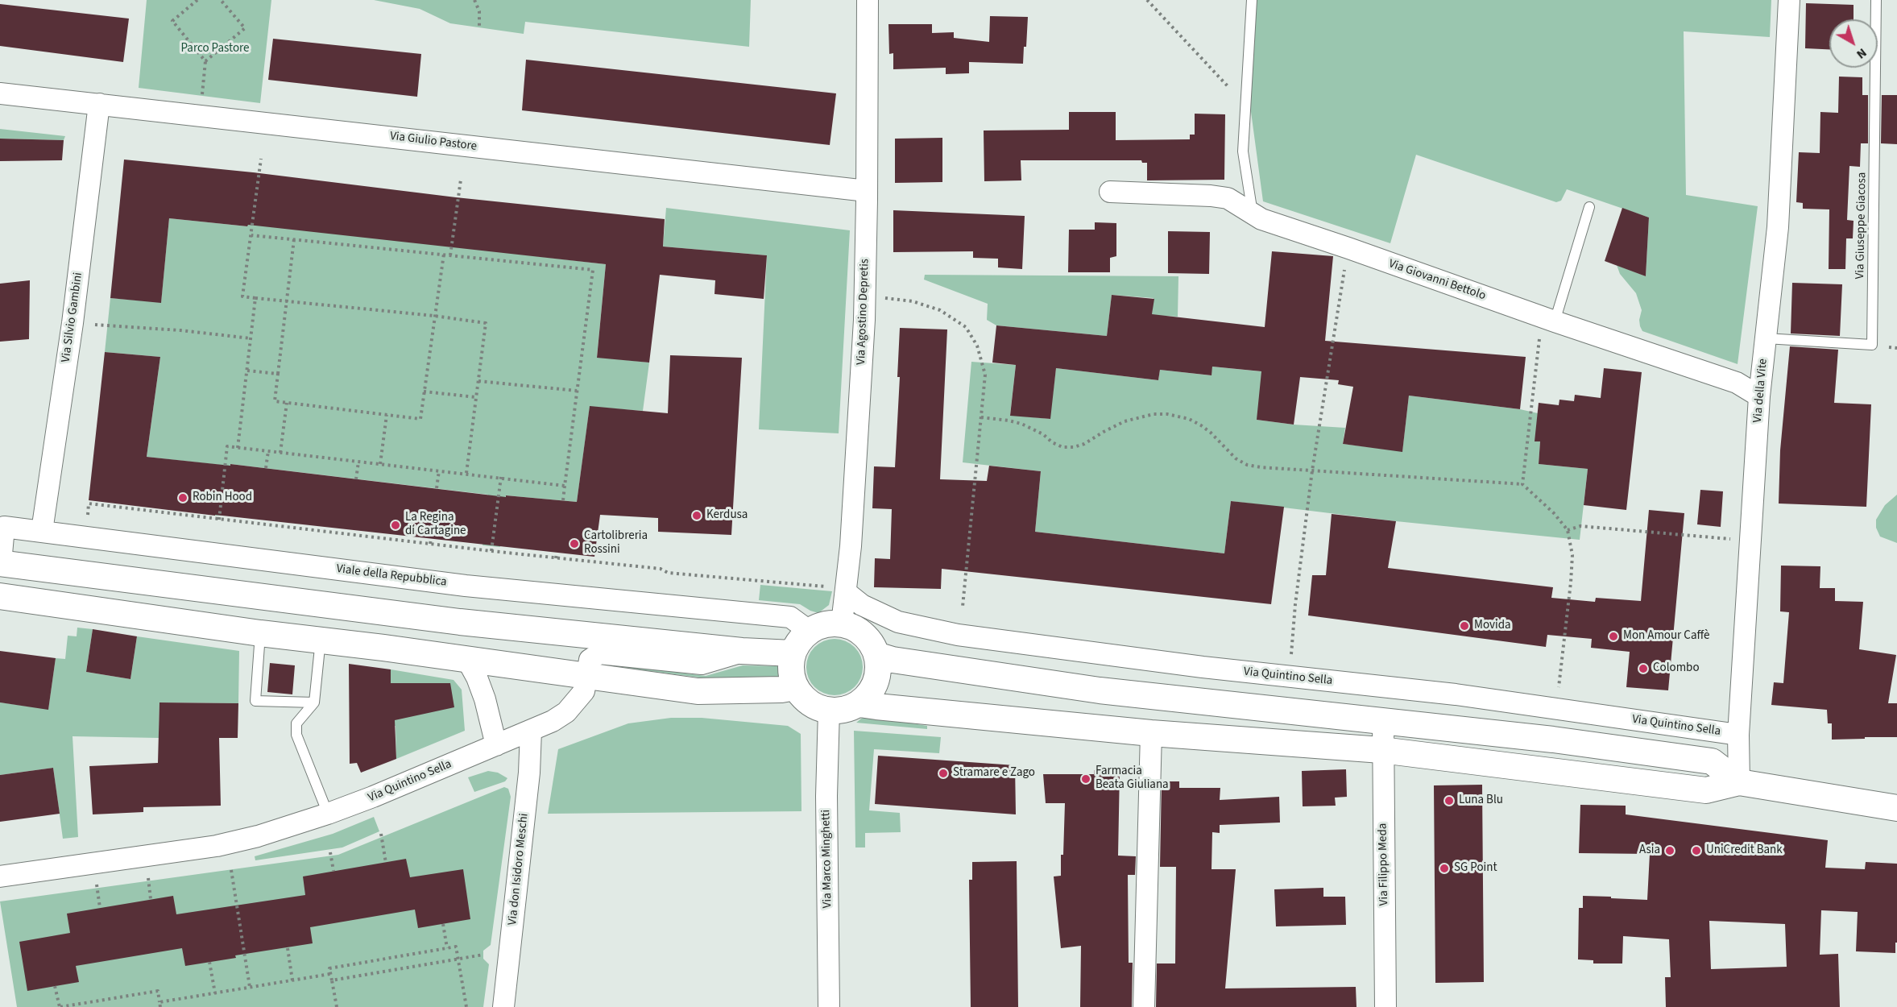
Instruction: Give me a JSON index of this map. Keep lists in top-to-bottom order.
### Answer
{
  "streets": {
    "street": [
      "Via Giulio Pastore",
      "Via Giovanni Bettolo",
      "Via Agostino Depretis",
      "Via Silvio Gambini",
      "Via della Vite",
      "Viale della Repubblica",
      "Via Quintino Sella",
      "Via Marco Minghetti",
      "Via Filippo Meda",
      "Via don Isidoro Meschi"
    ],
    "lane": ["Via Giuseppe Giacosa"]
  },
  "crossings": [
    ["Via Giulio Pastore", "Via Agostino Depretis"],
    ["Via Giulio Pastore", "Via Silvio Gambini"],
    ["Via Giuseppe Giacosa", "Via della Vite"],
    ["Via Giovanni Bettolo", "Via della Vite"],
    ["Via Agostino Depretis", "Viale della Repubblica"],
    ["Via Agostino Depretis", "Via Quintino Sella"],
    ["Via Agostino Depretis", "Via Marco Minghetti"],
    ["Via Silvio Gambini", "Viale della Repubblica"],
    ["Via della Vite", "Via Quintino Sella"],
    ["Viale della Repubblica", "Via Marco Minghetti"],
    ["Via Quintino Sella", "Via don Isidoro Meschi"]
  ],
  "parks": ["Parco Pastore"],
  "places": [
    "Robin Hood",
    "Kerdusa",
    "La Regina di Cartagine",
    "Cartolibreria Rossini",
    "Movida",
    "Mon Amour Caffè",
    "Colombo",
    "Stramare e Zago",
    "Farmacia Beata Giuliana",
    "Luna Blu",
    "Asia",
    "UniCredit Bank",
    "SG Point"
  ],
  "north": "bottom right"
}
